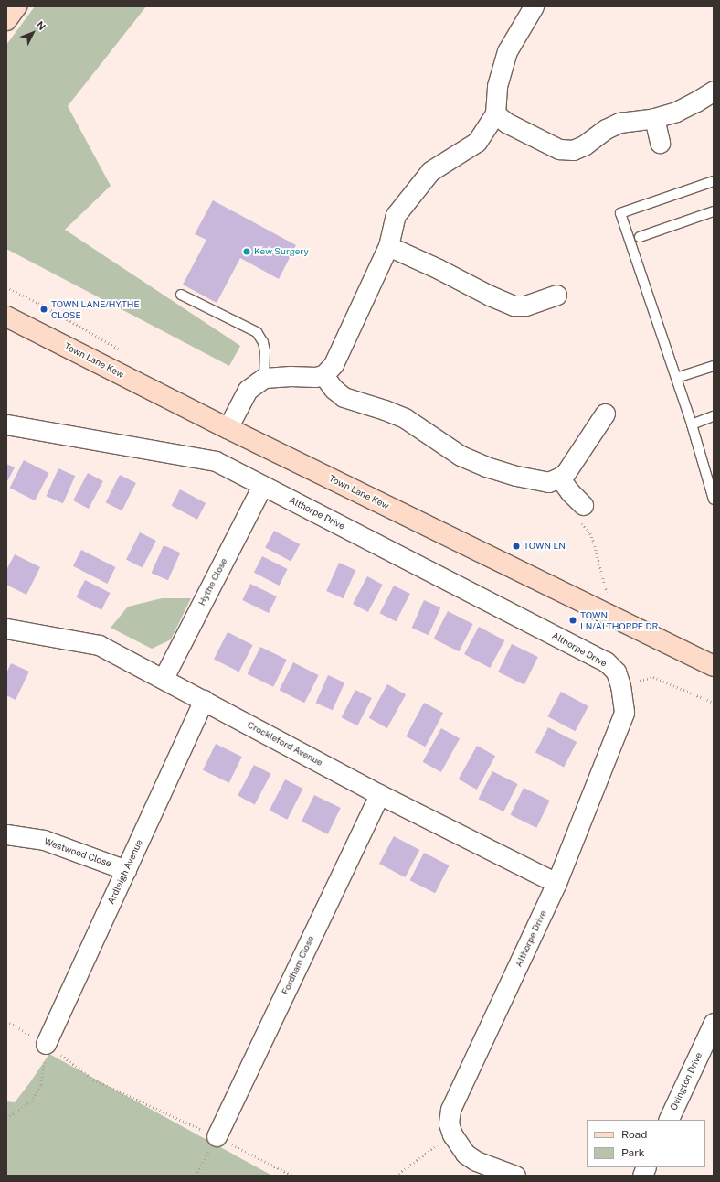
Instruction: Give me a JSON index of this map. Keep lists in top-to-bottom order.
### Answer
{
  "streets": {
    "street": [
      "Town Lane Kew",
      "Althorpe Drive",
      "Hythe Close",
      "Crockleford Avenue",
      "Westwood Close",
      "Ardleigh Avenue",
      "Fordham Close",
      "Ovington Drive"
    ]
  },
  "crossings": [
    ["Althorpe Drive", "Hythe Close"],
    ["Althorpe Drive", "Crockleford Avenue"],
    ["Hythe Close", "Crockleford Avenue"],
    ["Crockleford Avenue", "Ardleigh Avenue"],
    ["Crockleford Avenue", "Fordham Close"],
    ["Westwood Close", "Ardleigh Avenue"]
  ],
  "places": [
    "Kew Surgery",
    "TOWN LANE/HYTHE CLOSE",
    "TOWN LN",
    "TOWN LN/ALTHORPE DR"
  ],
  "legend": ["Road", "Park"],
  "north": "top right"
}
